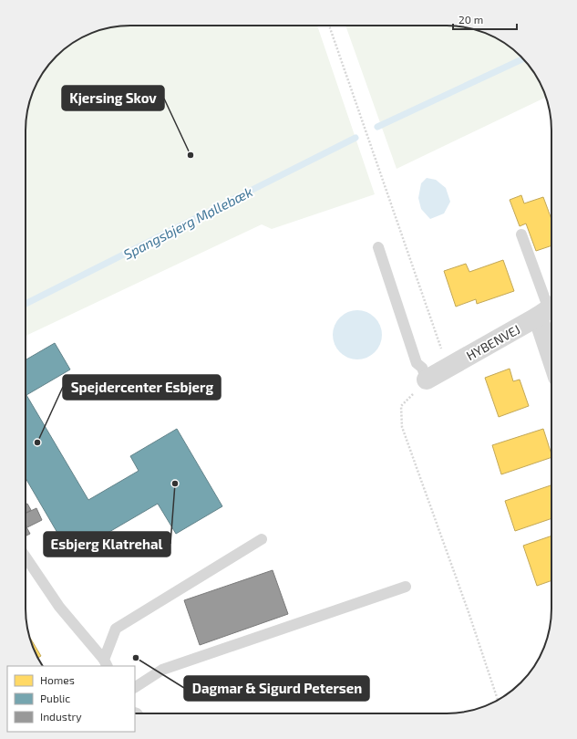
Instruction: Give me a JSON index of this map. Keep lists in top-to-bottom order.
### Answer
{
  "streets": {
    "street": ["HYBENVEJ"]
  },
  "water": ["Spangsbjerg Møllebæk"],
  "places": [
    "Kjersing Skov",
    "Spejdercenter Esbjerg",
    "Esbjerg Klatrehal",
    "Dagmar & Sigurd Petersen"
  ],
  "legend": ["Homes", "Public", "Industry"],
  "scale_bar": "20 m"
}
